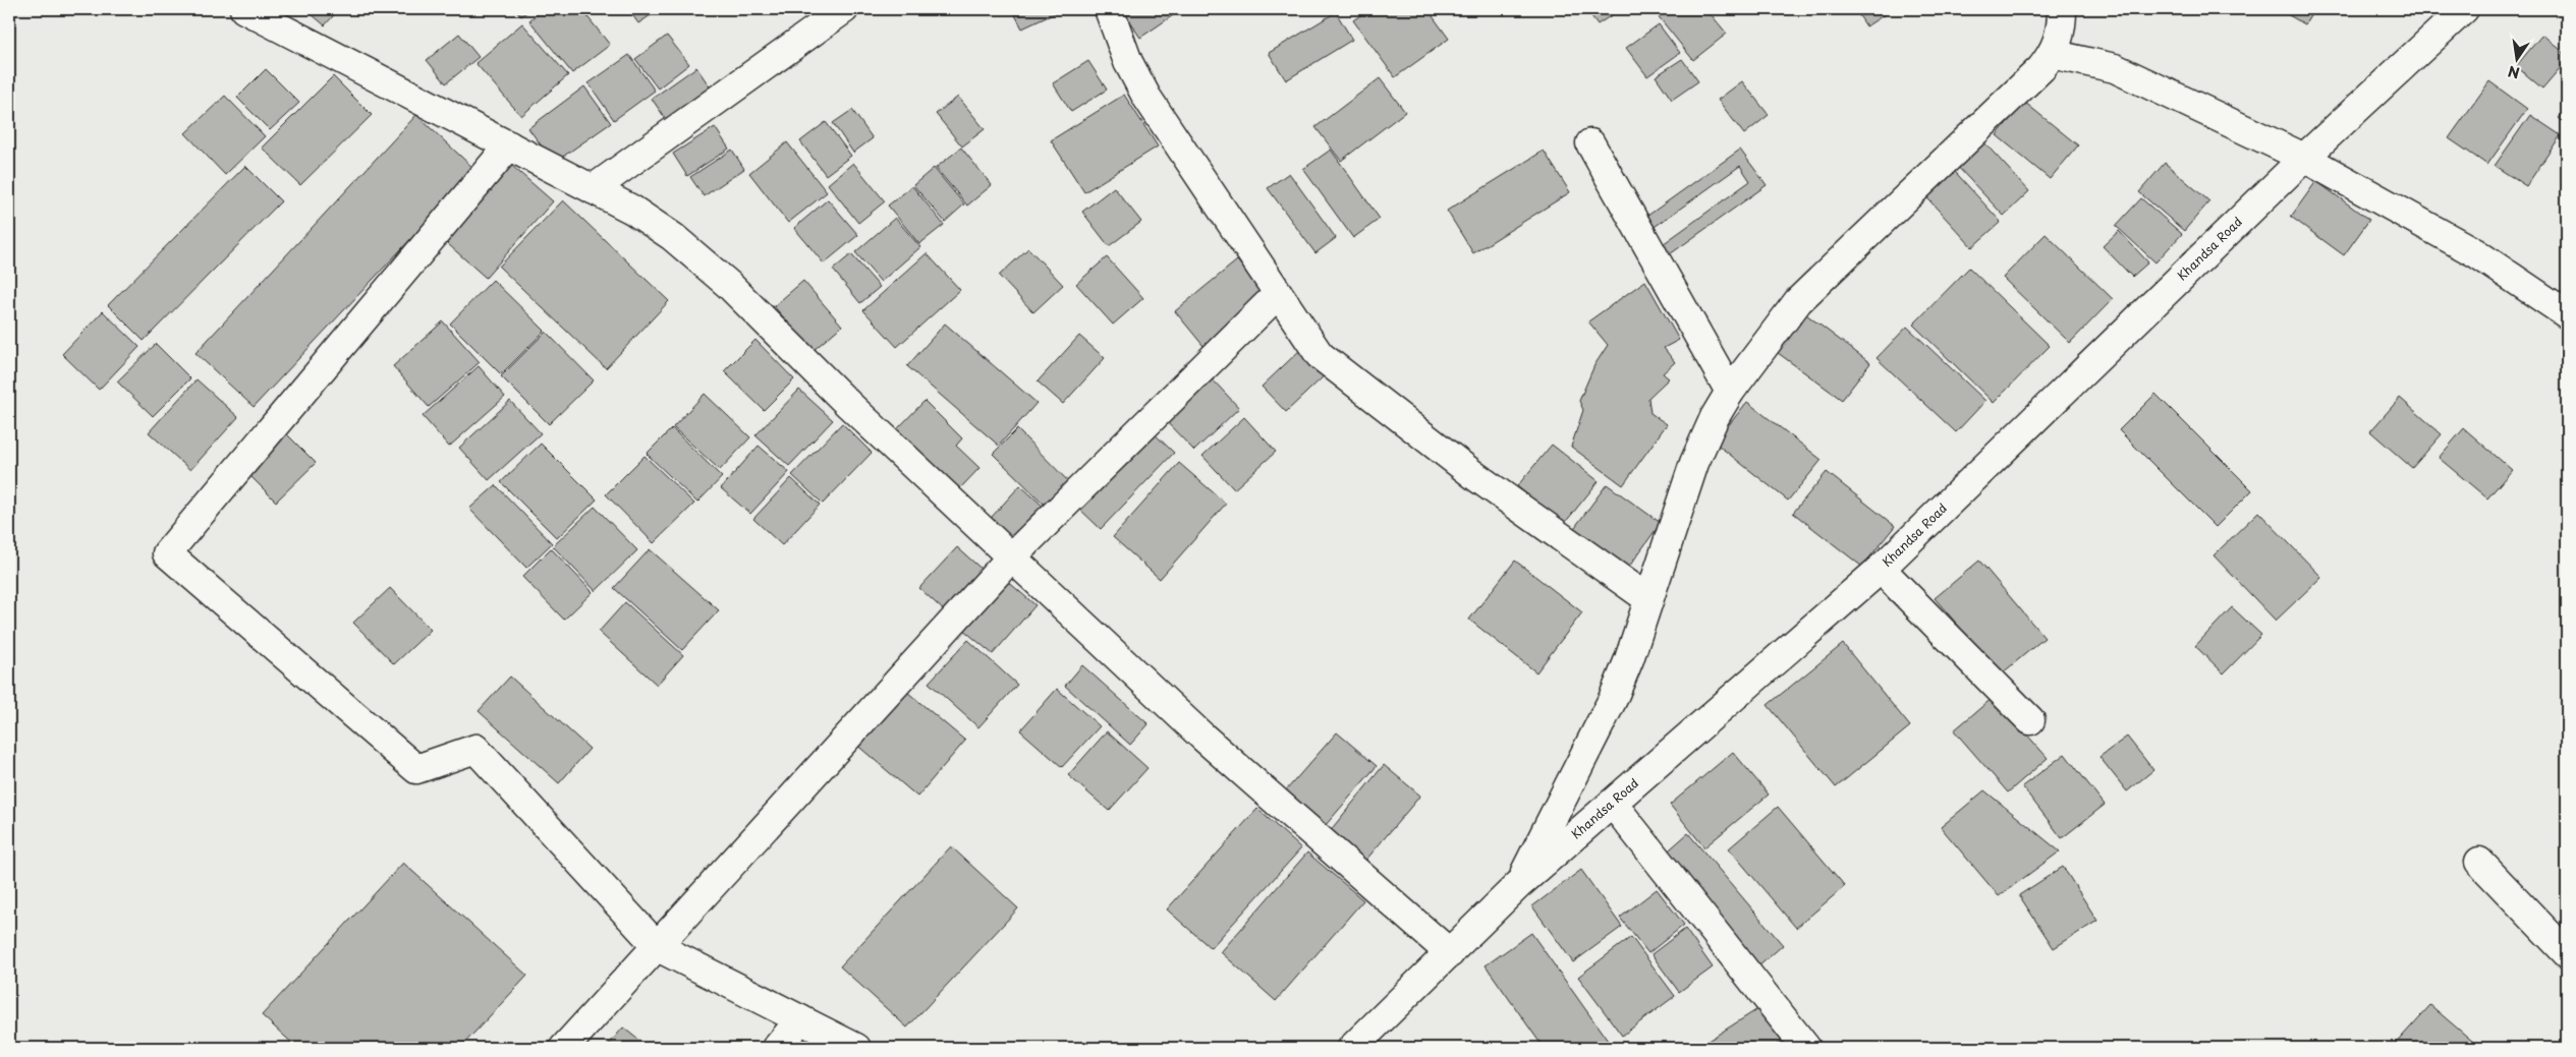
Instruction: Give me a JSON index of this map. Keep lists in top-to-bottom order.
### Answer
{
  "streets": {
    "street": ["Khandsa Road"]
  },
  "north": "bottom"
}
